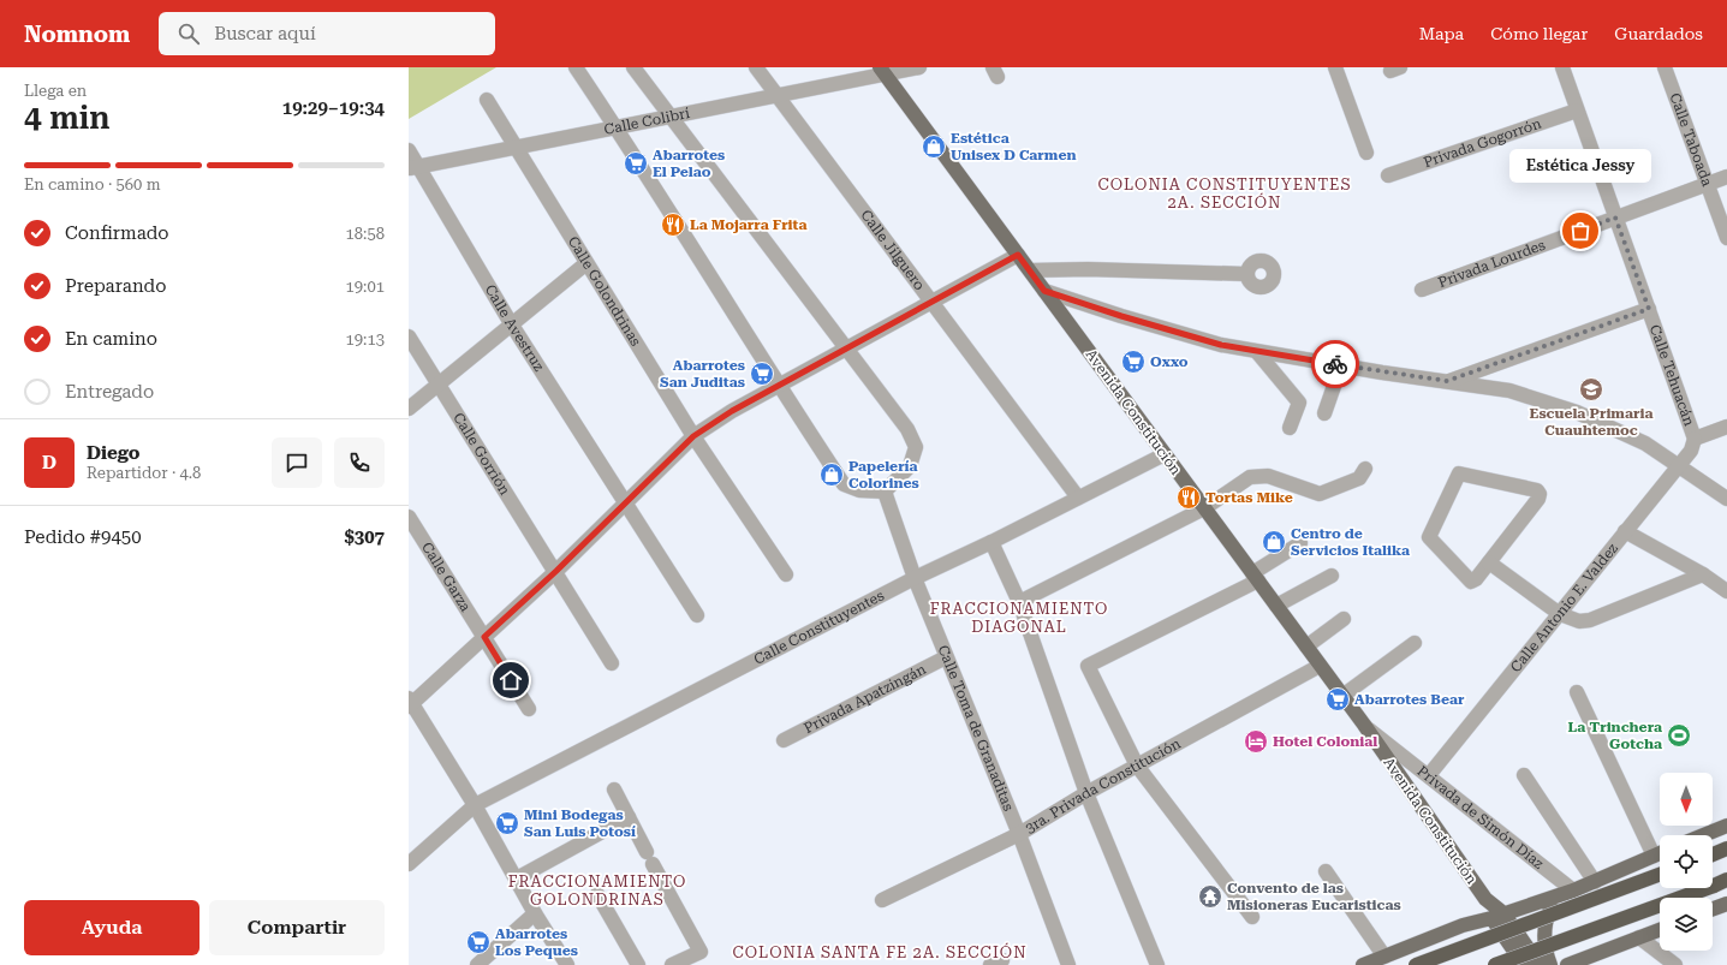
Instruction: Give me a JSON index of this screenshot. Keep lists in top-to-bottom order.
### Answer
{
  "streets": {
    "main road": ["Avenida Constitución"],
    "street": [
      "Calle Colibrí",
      "Calle Taboada",
      "Privada Gogorrón",
      "Calle Jilguero",
      "Privada Lourdes",
      "Calle Golondrinas",
      "Calle Avestruz",
      "Calle Tehuacán",
      "Calle Gorrión",
      "Calle Garza",
      "Calle Antonio E. Valdez",
      "Calle Constituyentes",
      "Privada Apatzingán",
      "Calle Toma de Granaditas",
      "3ra. Privada Constitución",
      "Privada de Simón Díaz"
    ]
  },
  "crossings": [
    ["Calle Colibrí", "Calle Jilguero"],
    ["Calle Colibrí", "Calle Golondrinas"],
    ["Calle Colibrí", "Calle Avestruz"],
    ["Calle Colibrí", "Avenida Constitución"],
    ["Calle Taboada", "Privada Lourdes"],
    ["Privada Gogorrón", "Calle Tehuacán"],
    ["Calle Jilguero", "Calle Constituyentes"],
    ["Privada Lourdes", "Calle Tehuacán"],
    ["Calle Tehuacán", "Calle Antonio E. Valdez"],
    ["Avenida Constitución", "Calle Constituyentes"],
    ["Avenida Constitución", "3ra. Privada Constitución"],
    ["Avenida Constitución", "Privada de Simón Díaz"],
    ["Calle Antonio E. Valdez", "Privada de Simón Díaz"],
    ["Calle Constituyentes", "Calle Toma de Granaditas"],
    ["Privada Apatzingán", "Calle Toma de Granaditas"],
    ["Calle Toma de Granaditas", "3ra. Privada Constitución"]
  ],
  "districts": [
    "COLONIA CONSTITUYENTES 2A. SECCIÓN",
    "FRACCIONAMIENTO DIAGONAL",
    "FRACCIONAMIENTO GOLONDRINAS",
    "COLONIA SANTA FE 2A. SECCIÓN"
  ],
  "places": {
    "shop": ["Estética Unisex D Carmen", "Papelería Colorines", "Centro de Servicios Italika"],
    "supermarket": [
      "Abarrotes El Pelao",
      "Oxxo",
      "Abarrotes San Juditas",
      "Abarrotes Bear",
      "Mini Bodegas San Luis Potosí",
      "Abarrotes Los Peques"
    ],
    "restaurant": ["La Mojarra Frita", "Tortas Mike"],
    "other": ["Estética Jessy"],
    "school or university": ["Escuela Primaria Cuauhtemoc"],
    "sports": ["La Trinchera Gotcha"],
    "hotel": ["Hotel Colonial"],
    "temple": ["Convento de las Misioneras Eucaristicas"]
  },
  "north": "bottom",
  "page": {
    "header": "Nomnom",
    "search": "Buscar aquí",
    "nav": ["Mapa", "Cómo llegar", "Guardados"],
    "heading": ["4 min", "Llega en", "19:29–19:34"],
    "panel": [
      "Diego",
      "Repartidor · 4.8",
      "Pedido #9450",
      "$307"
    ],
    "bar": "En camino · 560 m",
    "bubble": "Estética Jessy",
    "list": [
      ["Confirmado", "18:58"],
      ["Preparando", "19:01"],
      ["En camino", "19:13"],
      "Entregado"
    ],
    "round": "D",
    "buttons": ["Ayuda", "Compartir"]
  }
}
